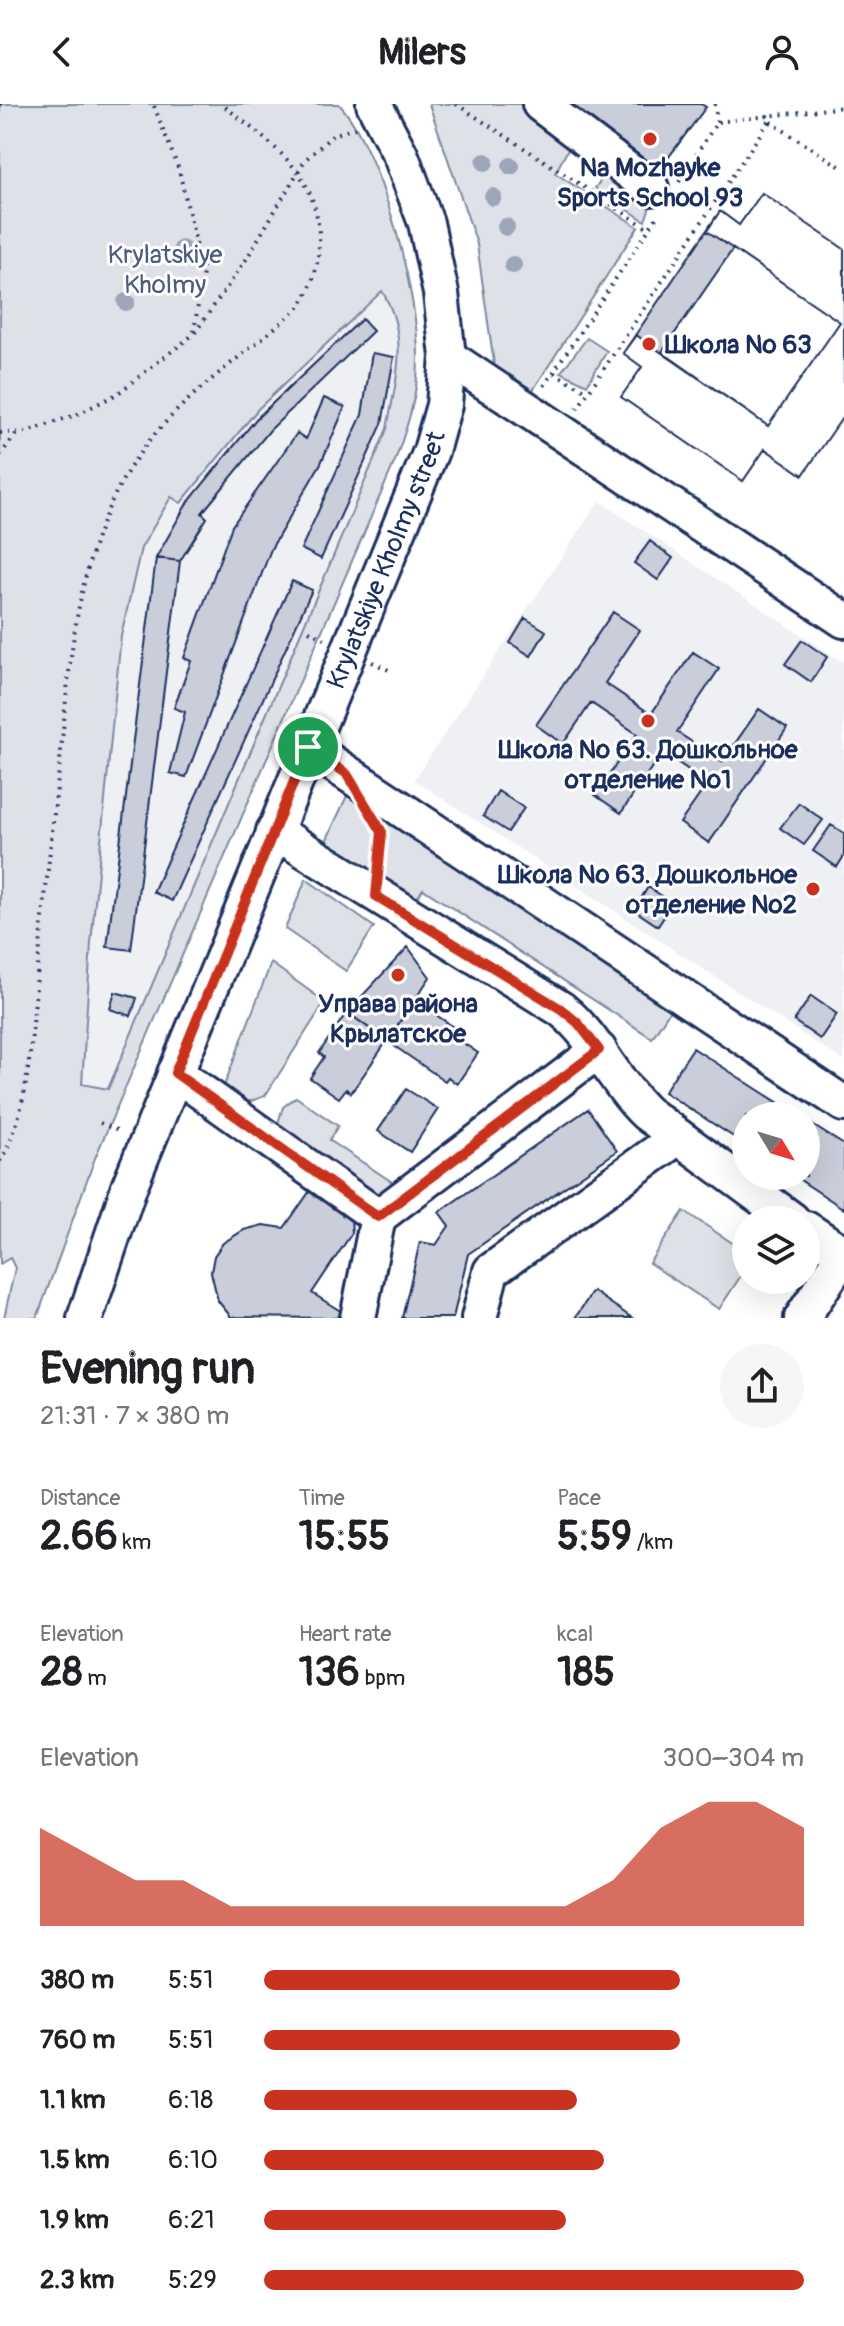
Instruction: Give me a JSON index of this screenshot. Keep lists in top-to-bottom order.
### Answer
{
  "streets": {
    "street": ["Krylatskiye Kholmy street"]
  },
  "parks": ["Krylatskiye Kholmy"],
  "places": [
    "Na Mozhayke Sports School 93",
    "Школа № 63",
    "Школа № 63. Дошкольное отделение №1",
    "Школа № 63. Дошкольное отделение №2",
    "Управа района Крылатское"
  ],
  "north": "bottom right",
  "page": {
    "header": "Milers",
    "heading": ["Evening run", "21:31 · 7 × 380 m"],
    "stats": [
      ["Distance", "2.66 km"],
      ["Time", "15:55"],
      ["Pace", "5:59 /km"],
      ["Elevation", "28 m"],
      ["Heart rate", "136 bpm"],
      ["kcal", "185"]
    ],
    "chart": ["Elevation", "300–304 m"],
    "list": [
      {
        "name": "380 m",
        "note": "5:51"
      },
      {
        "name": "760 m",
        "note": "5:51"
      },
      {
        "name": "1.1 km",
        "note": "6:18"
      },
      {
        "name": "1.5 km",
        "note": "6:10"
      },
      {
        "name": "1.9 km",
        "note": "6:21"
      },
      {
        "name": "2.3 km",
        "note": "5:29"
      }
    ]
  }
}
